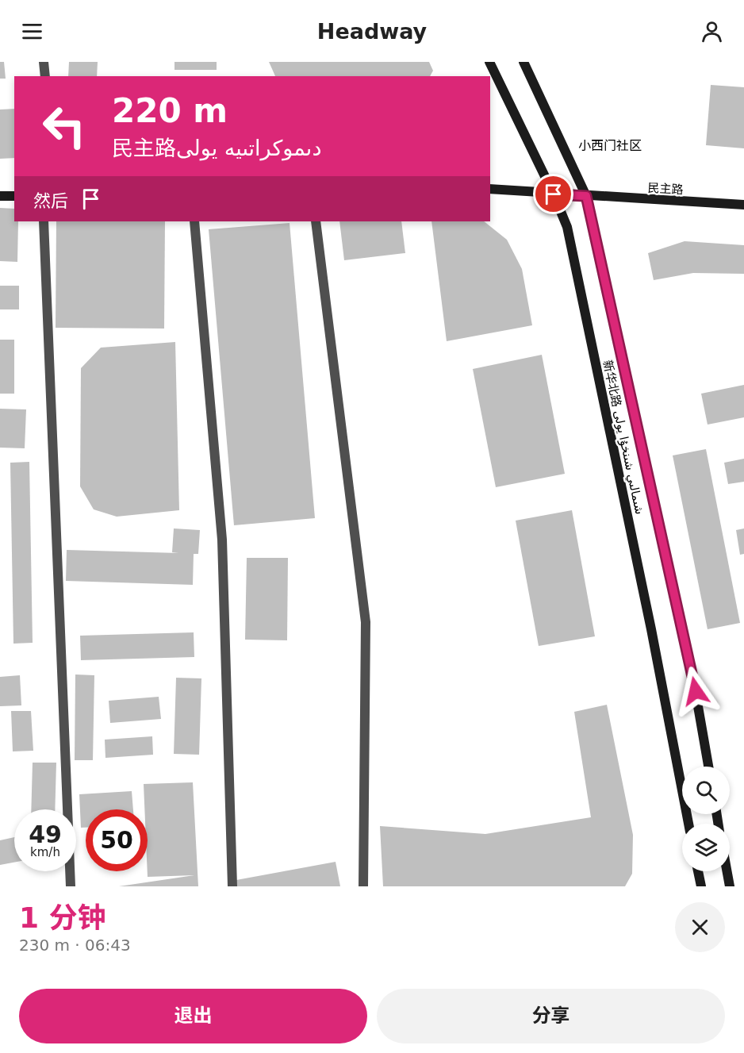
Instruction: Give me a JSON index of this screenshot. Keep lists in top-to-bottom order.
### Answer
{
  "streets": {
    "main road": ["民主路", "新华北路 شىمالىي شىنخۇا يولى"]
  },
  "crossings": [
    ["民主路", "新华北路 شىمالىي شىنخۇا يولى"]
  ],
  "districts": ["小西门社区"],
  "page": {
    "header": "Headway",
    "turn": ["220 m", "民主路دىموكراتىيە يولى"],
    "then": "然后",
    "speed": "49 km/h",
    "limit": "50",
    "heading": ["1 分钟", "230 m · 06:43"],
    "buttons": ["退出", "分享"]
  }
}
